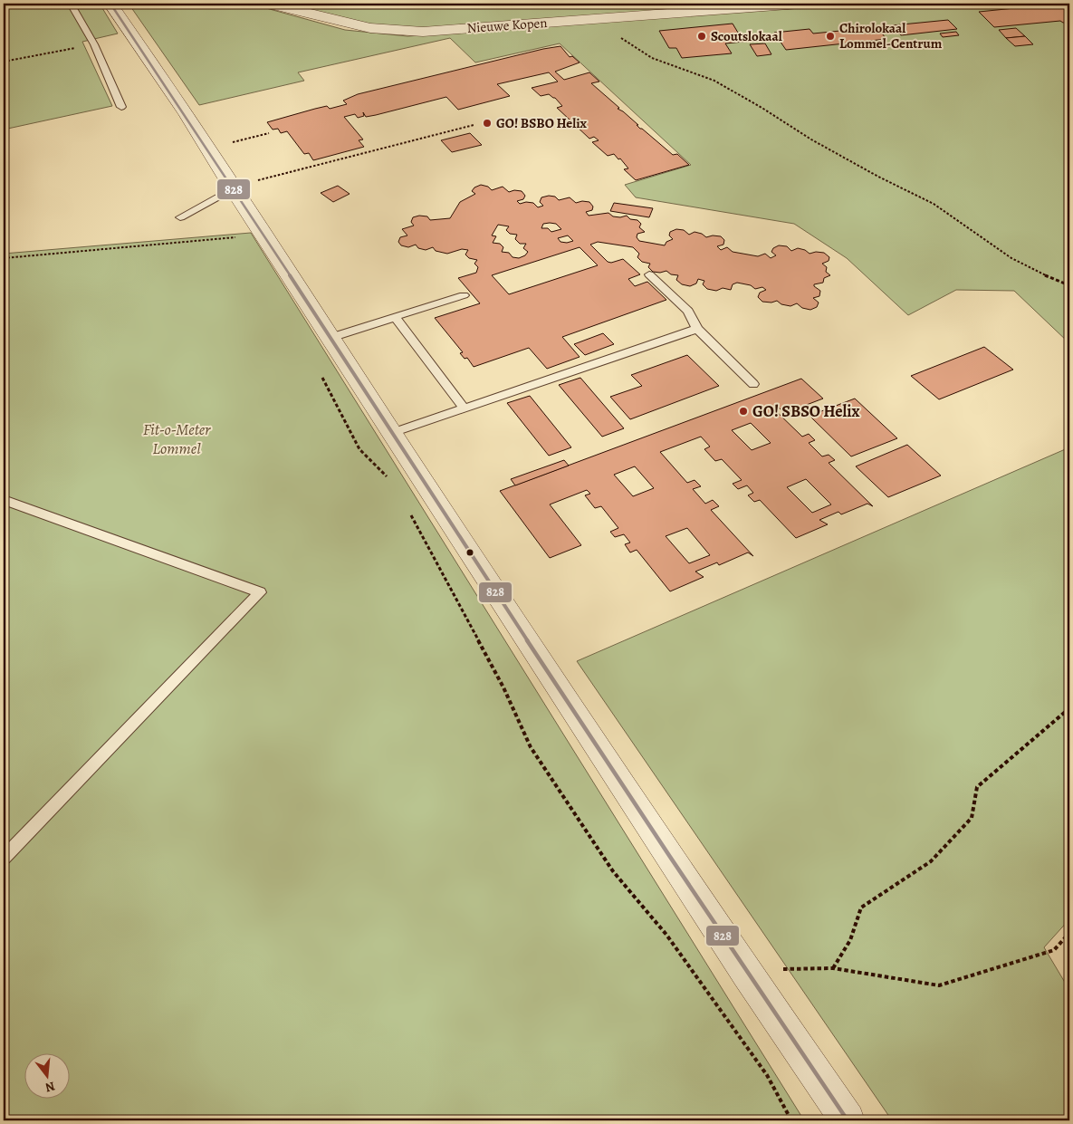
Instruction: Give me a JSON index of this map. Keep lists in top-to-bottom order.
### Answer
{
  "streets": {
    "street": ["Nieuwe Kopen"]
  },
  "parks": ["Fit-o-Meter Lommel"],
  "places": [
    "Scoutslokaal",
    "Chirolokaal Lommel-Centrum",
    "GO! BSBO Helix",
    "GO! SBSO Helix"
  ],
  "lines": ["transit line 828"],
  "north": "bottom"
}
